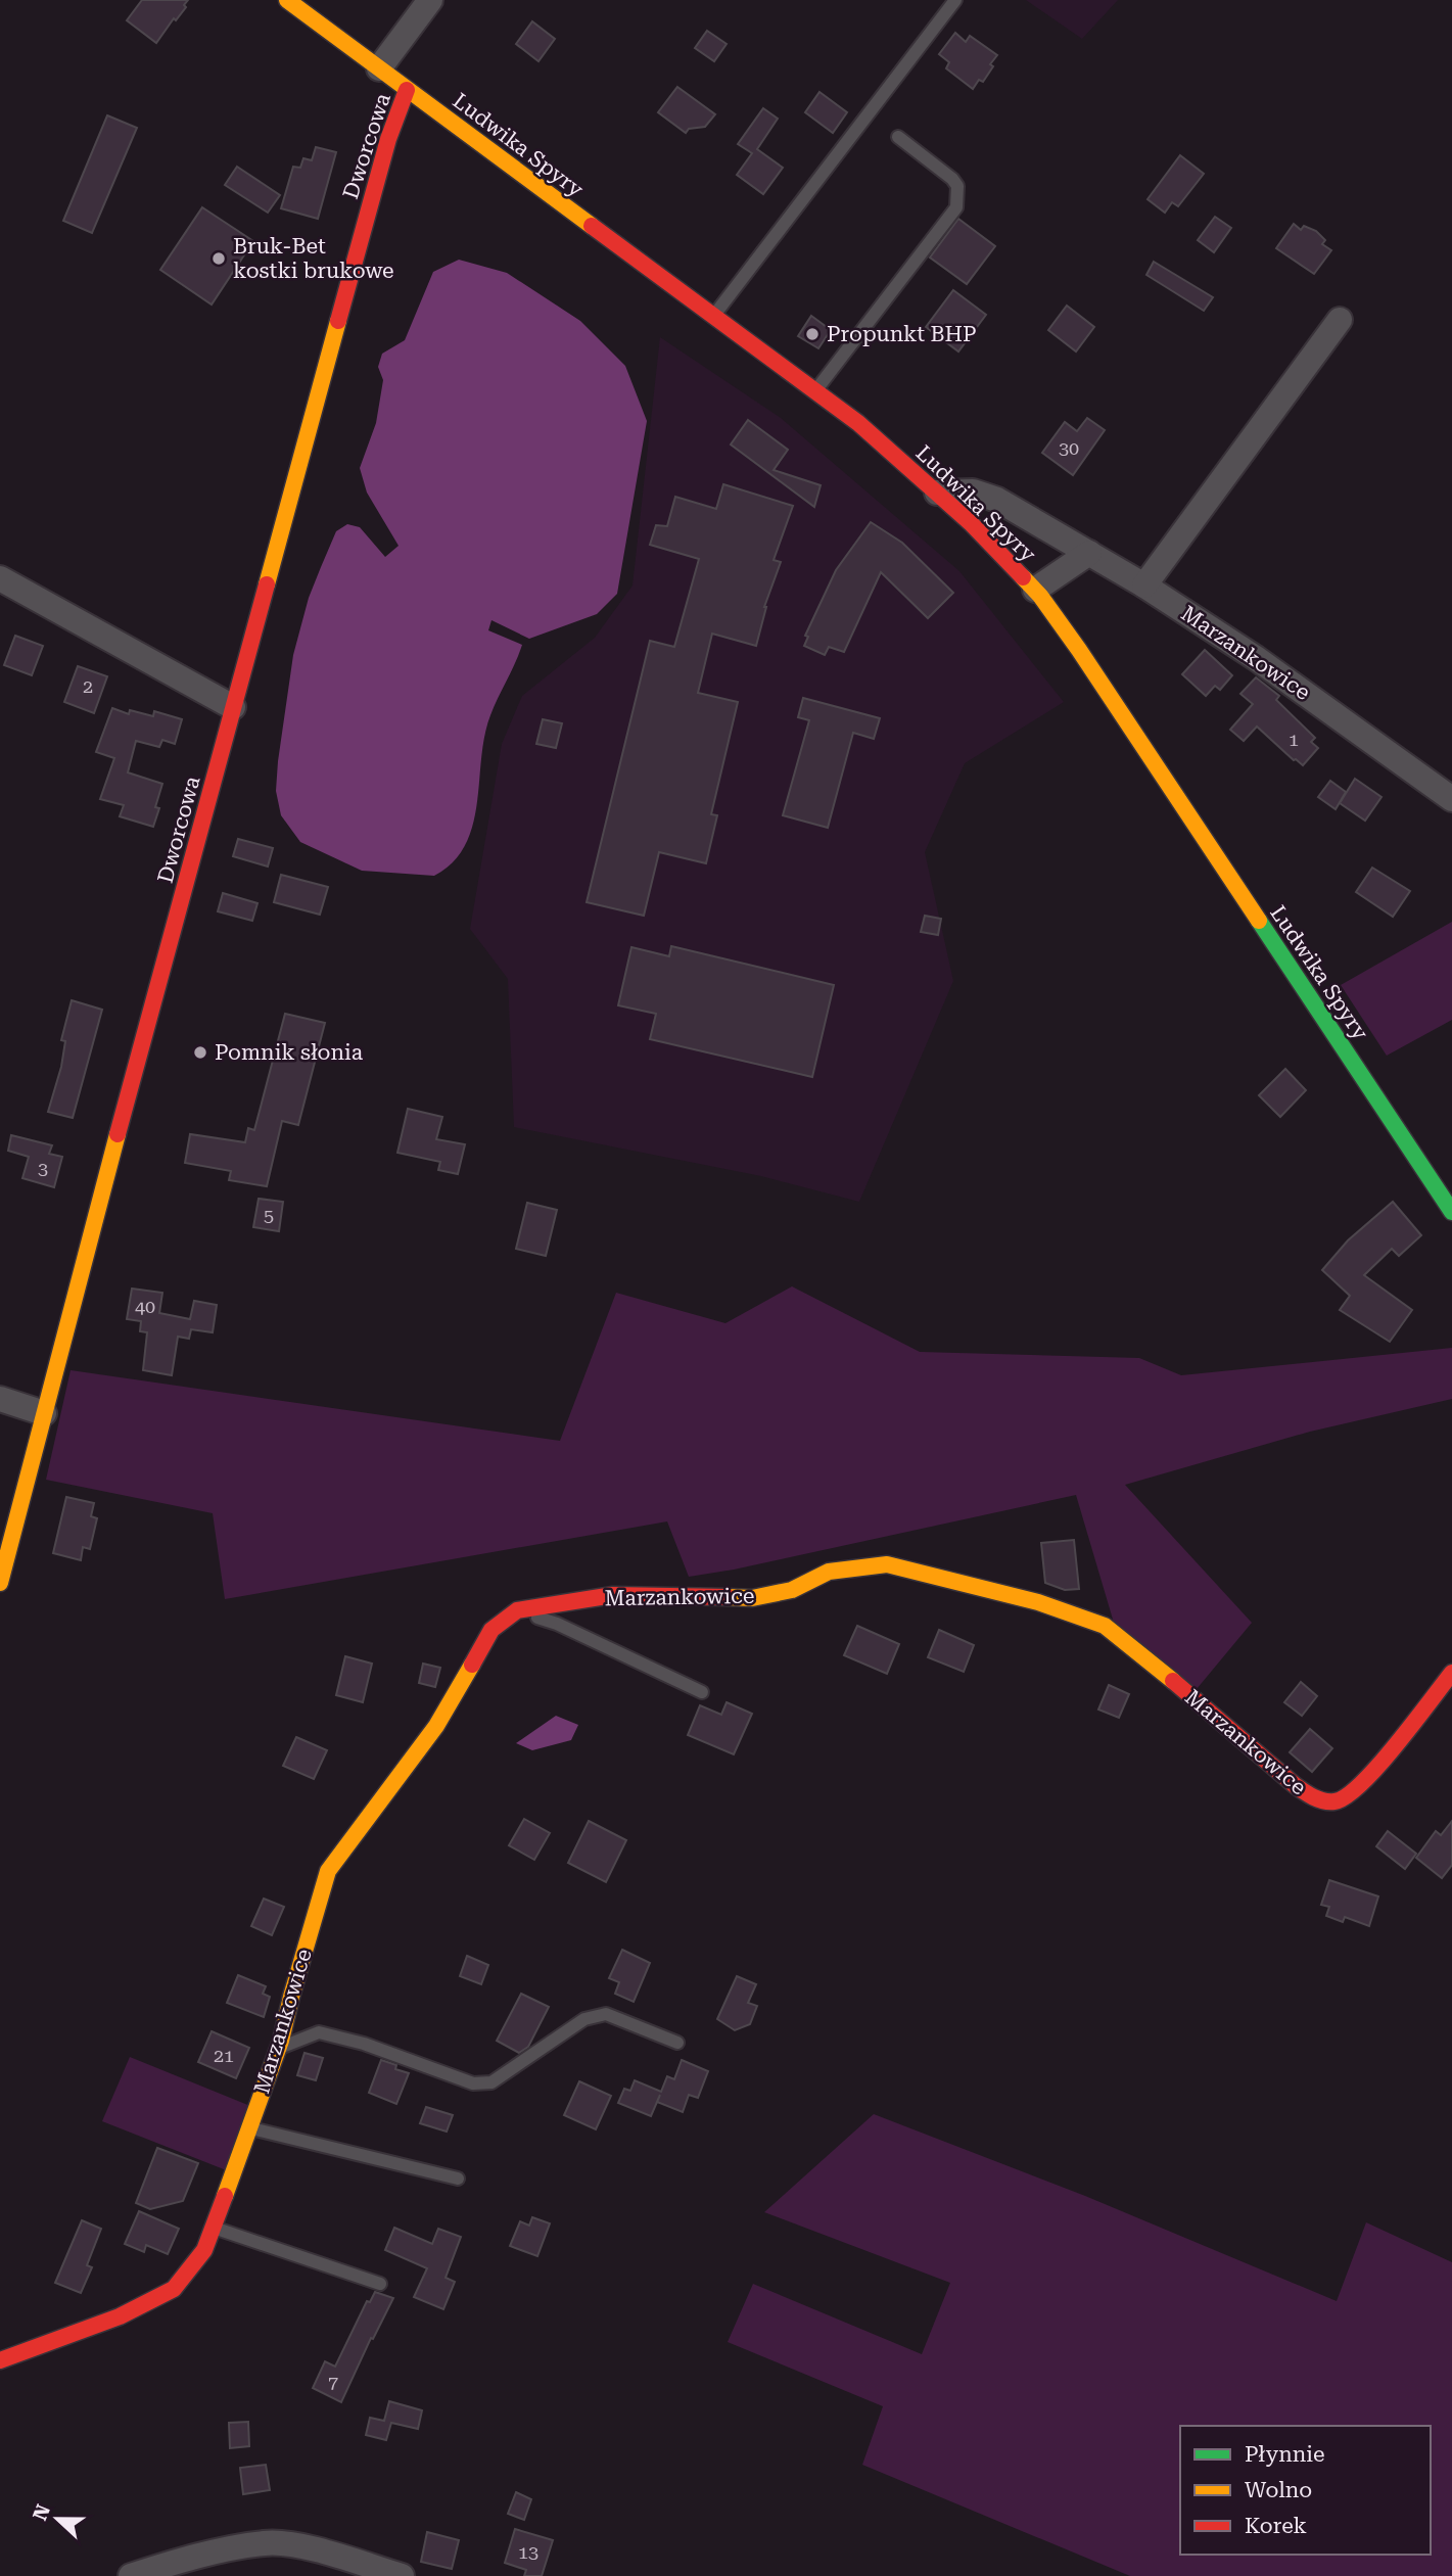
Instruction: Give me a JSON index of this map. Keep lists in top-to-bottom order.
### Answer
{
  "streets": {
    "street": ["Ludwika Spyry", "Dworcowa", "Marzankowice"]
  },
  "crossings": [
    ["Ludwika Spyry", "Dworcowa"],
    ["Ludwika Spyry", "Marzankowice"]
  ],
  "places": ["Bruk-Bet kostki brukowe", "Propunkt BHP", "Pomnik słonia"],
  "house_numbers": [
    "30",
    "2",
    "1",
    "3",
    "5",
    "40",
    "21",
    "7",
    "13"
  ],
  "legend": ["Płynnie", "Wolno", "Korek"],
  "north": "left"
}
